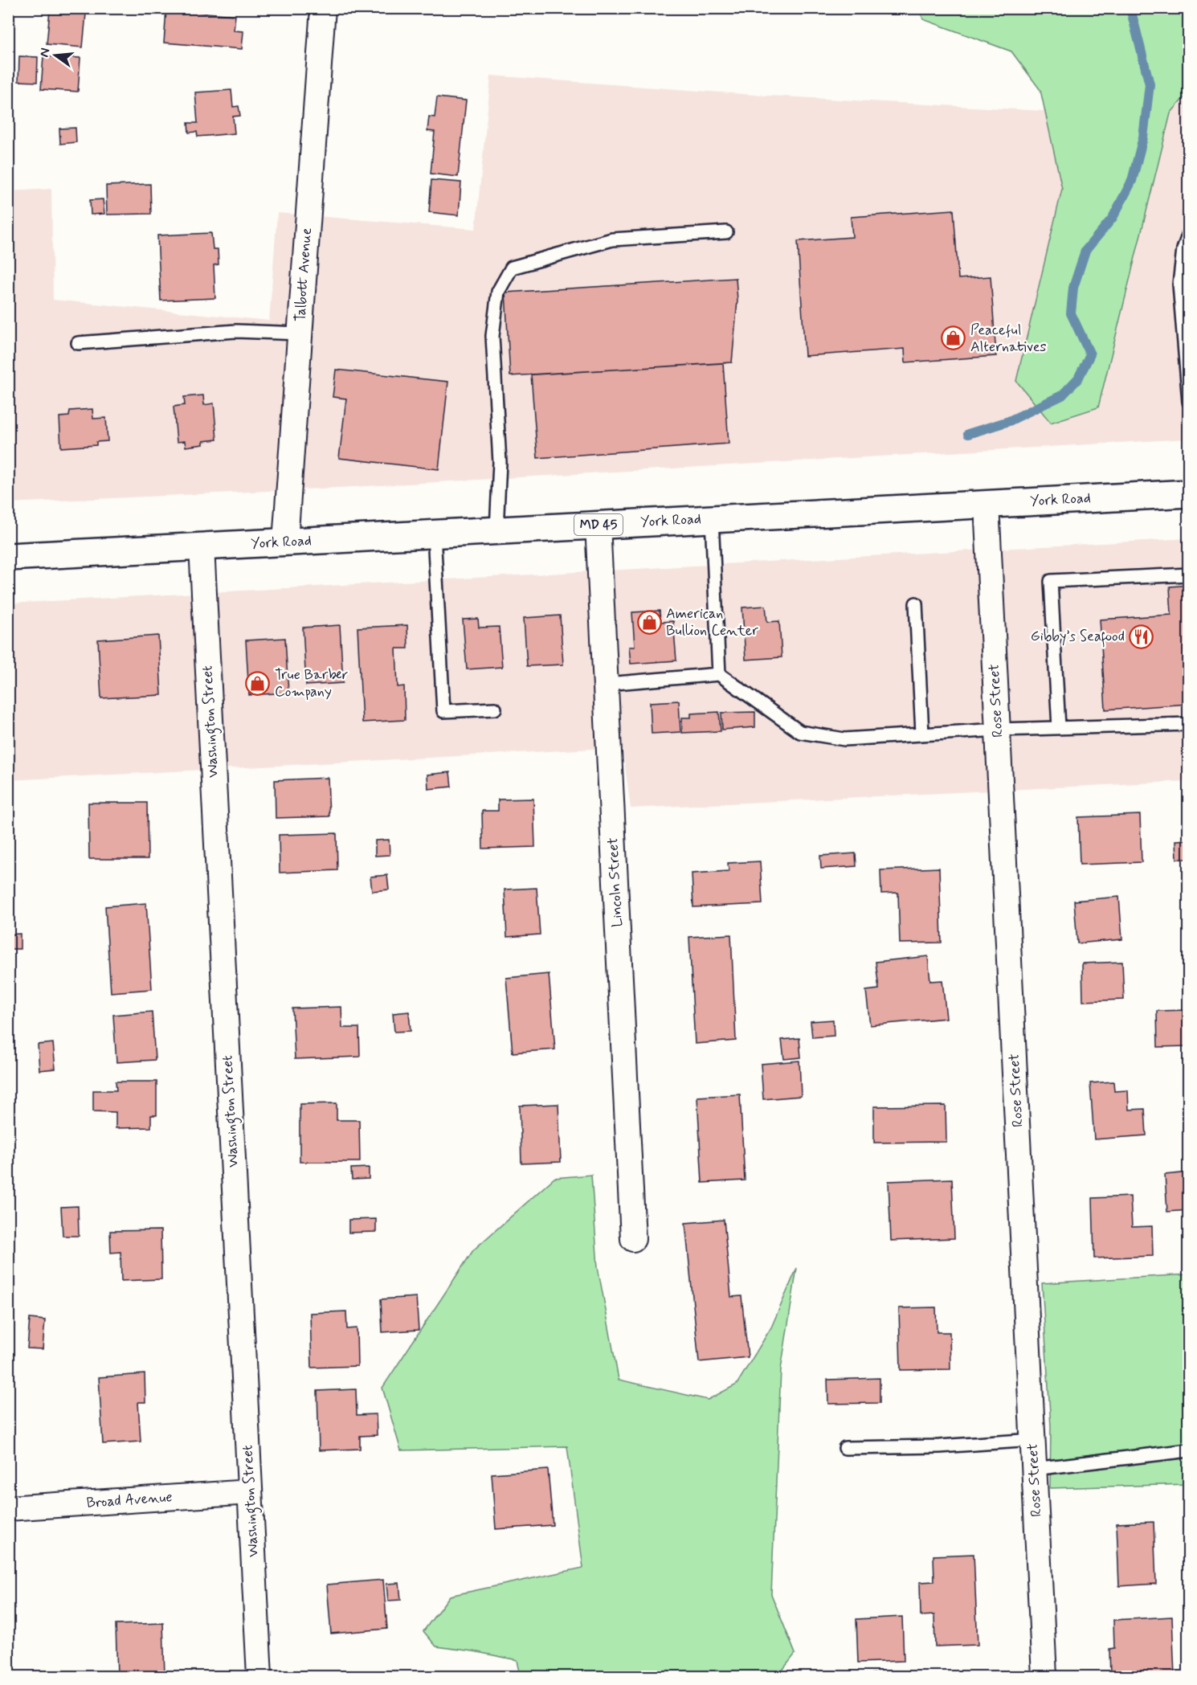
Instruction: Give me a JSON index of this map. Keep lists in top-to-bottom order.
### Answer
{
  "streets": {
    "main road": ["York Road", "MD 45"],
    "street": [
      "Talbott Avenue",
      "Rose Street",
      "Washington Street",
      "Lincoln Street",
      "Broad Avenue"
    ]
  },
  "crossings": [
    ["Talbott Avenue", "York Road"],
    ["York Road", "Rose Street"],
    ["York Road", "Washington Street"],
    ["York Road", "Lincoln Street"],
    ["Washington Street", "Broad Avenue"]
  ],
  "places": {
    "shop": ["Peaceful Alternatives", "American Bullion Center", "True Barber Company"],
    "restaurant": ["Gibby’s Seafood"]
  },
  "north": "left"
}
